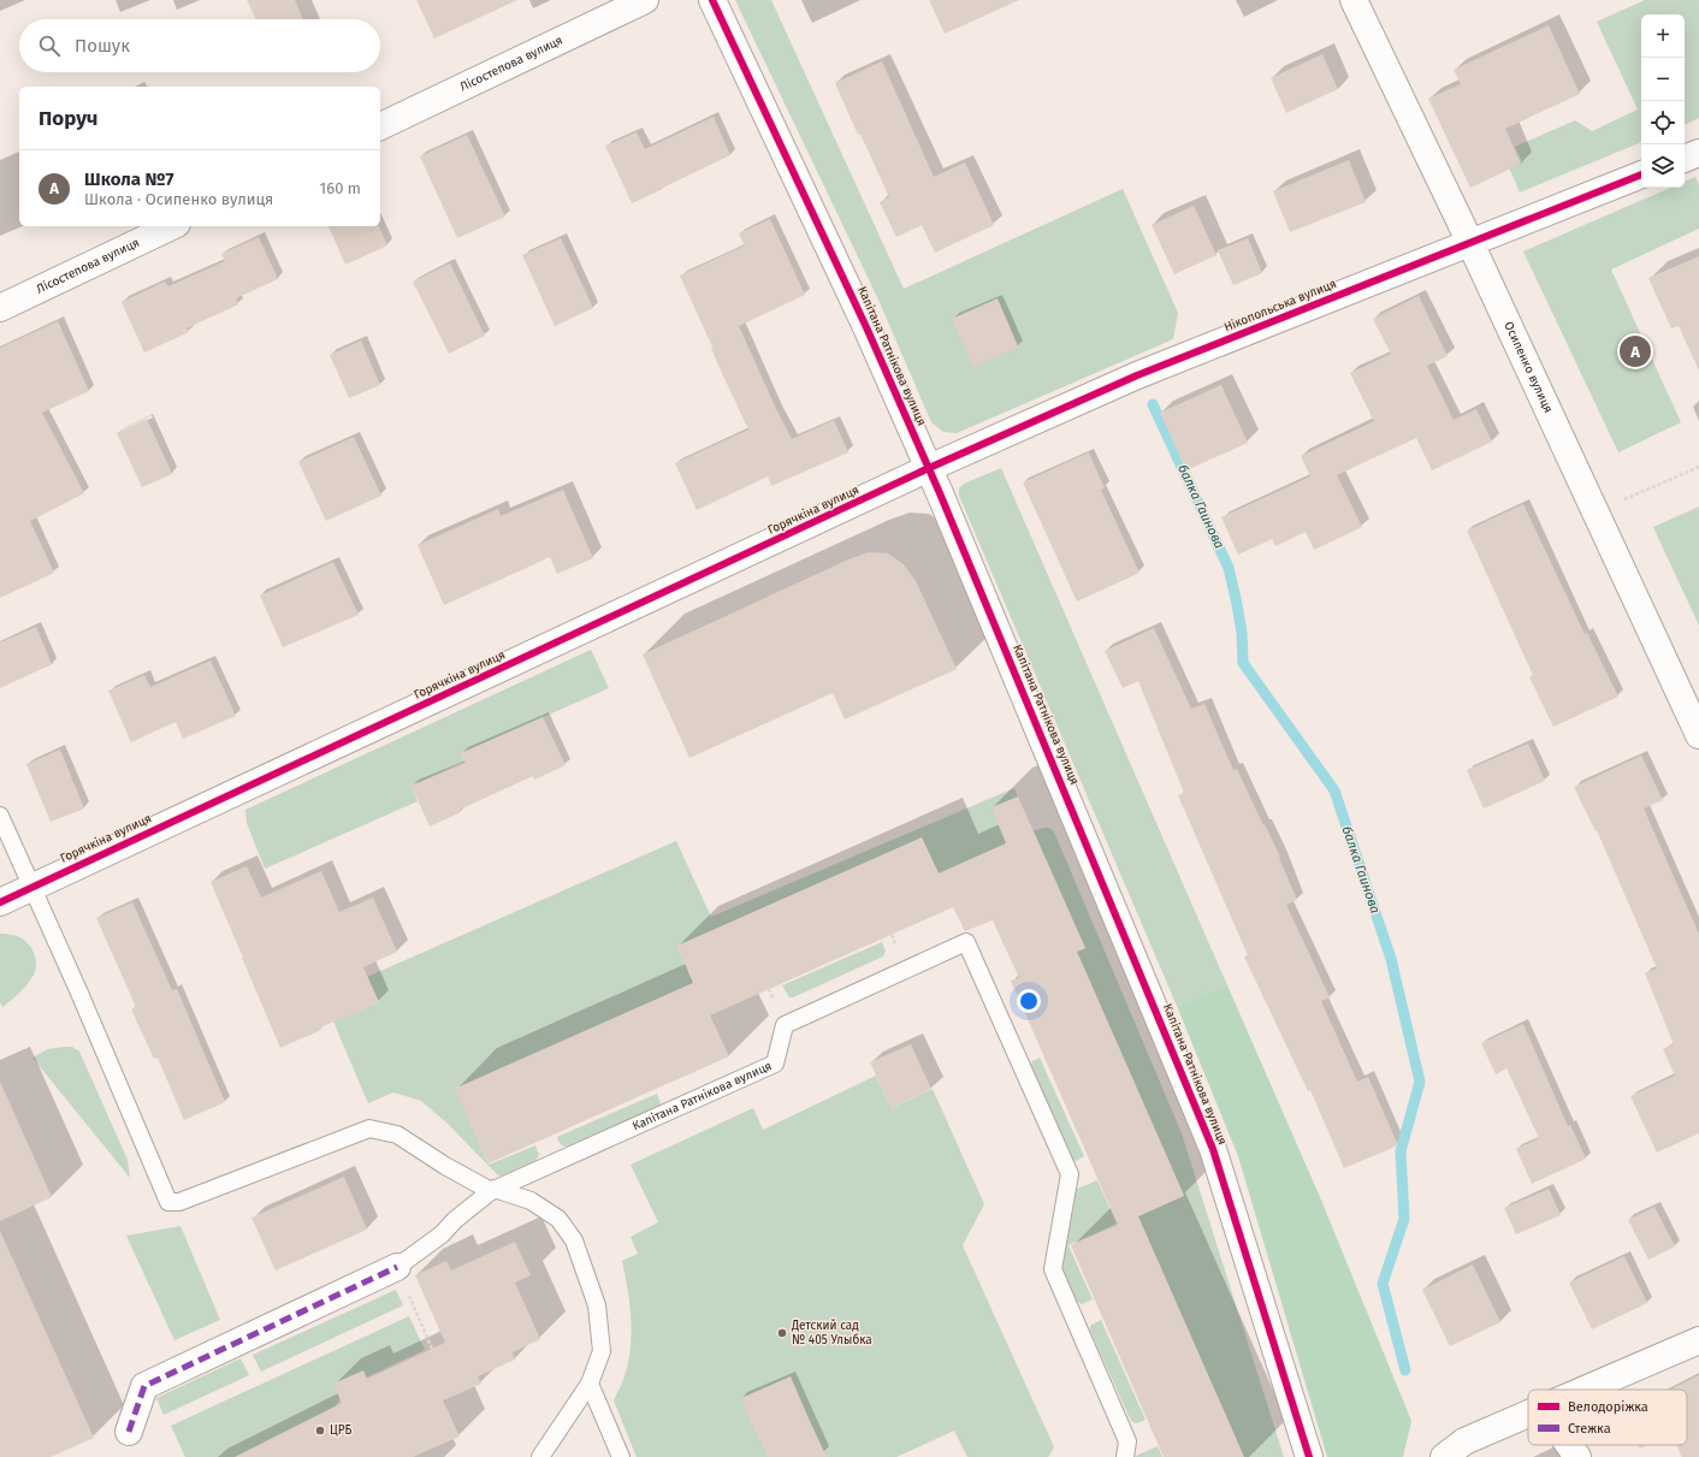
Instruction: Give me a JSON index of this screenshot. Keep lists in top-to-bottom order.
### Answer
{
  "streets": {
    "street": [
      "Лісостепова вулиця",
      "Нікопольська вулиця",
      "Капітана Ратнікова вулиця",
      "Осипенко вулиця",
      "Горячкіна вулиця"
    ]
  },
  "crossings": [
    ["Нікопольська вулиця", "Капітана Ратнікова вулиця"],
    ["Нікопольська вулиця", "Осипенко вулиця"],
    ["Нікопольська вулиця", "Горячкіна вулиця"],
    ["Капітана Ратнікова вулиця", "Горячкіна вулиця"]
  ],
  "water": ["балка Гаинова"],
  "places": ["Детский сад № 405 Улыбка", "ЦРБ"],
  "legend": ["Велодоріжка", "Стежка"],
  "page": {
    "map_buttons": ["+", "−"],
    "search": "Пошук",
    "heading": "Поруч",
    "list": [
      {
        "mark": "A",
        "name": "Школа №7",
        "note": "Школа · Осипенко вулиця",
        "value": "160 m"
      }
    ],
    "pins": "A"
  }
}
